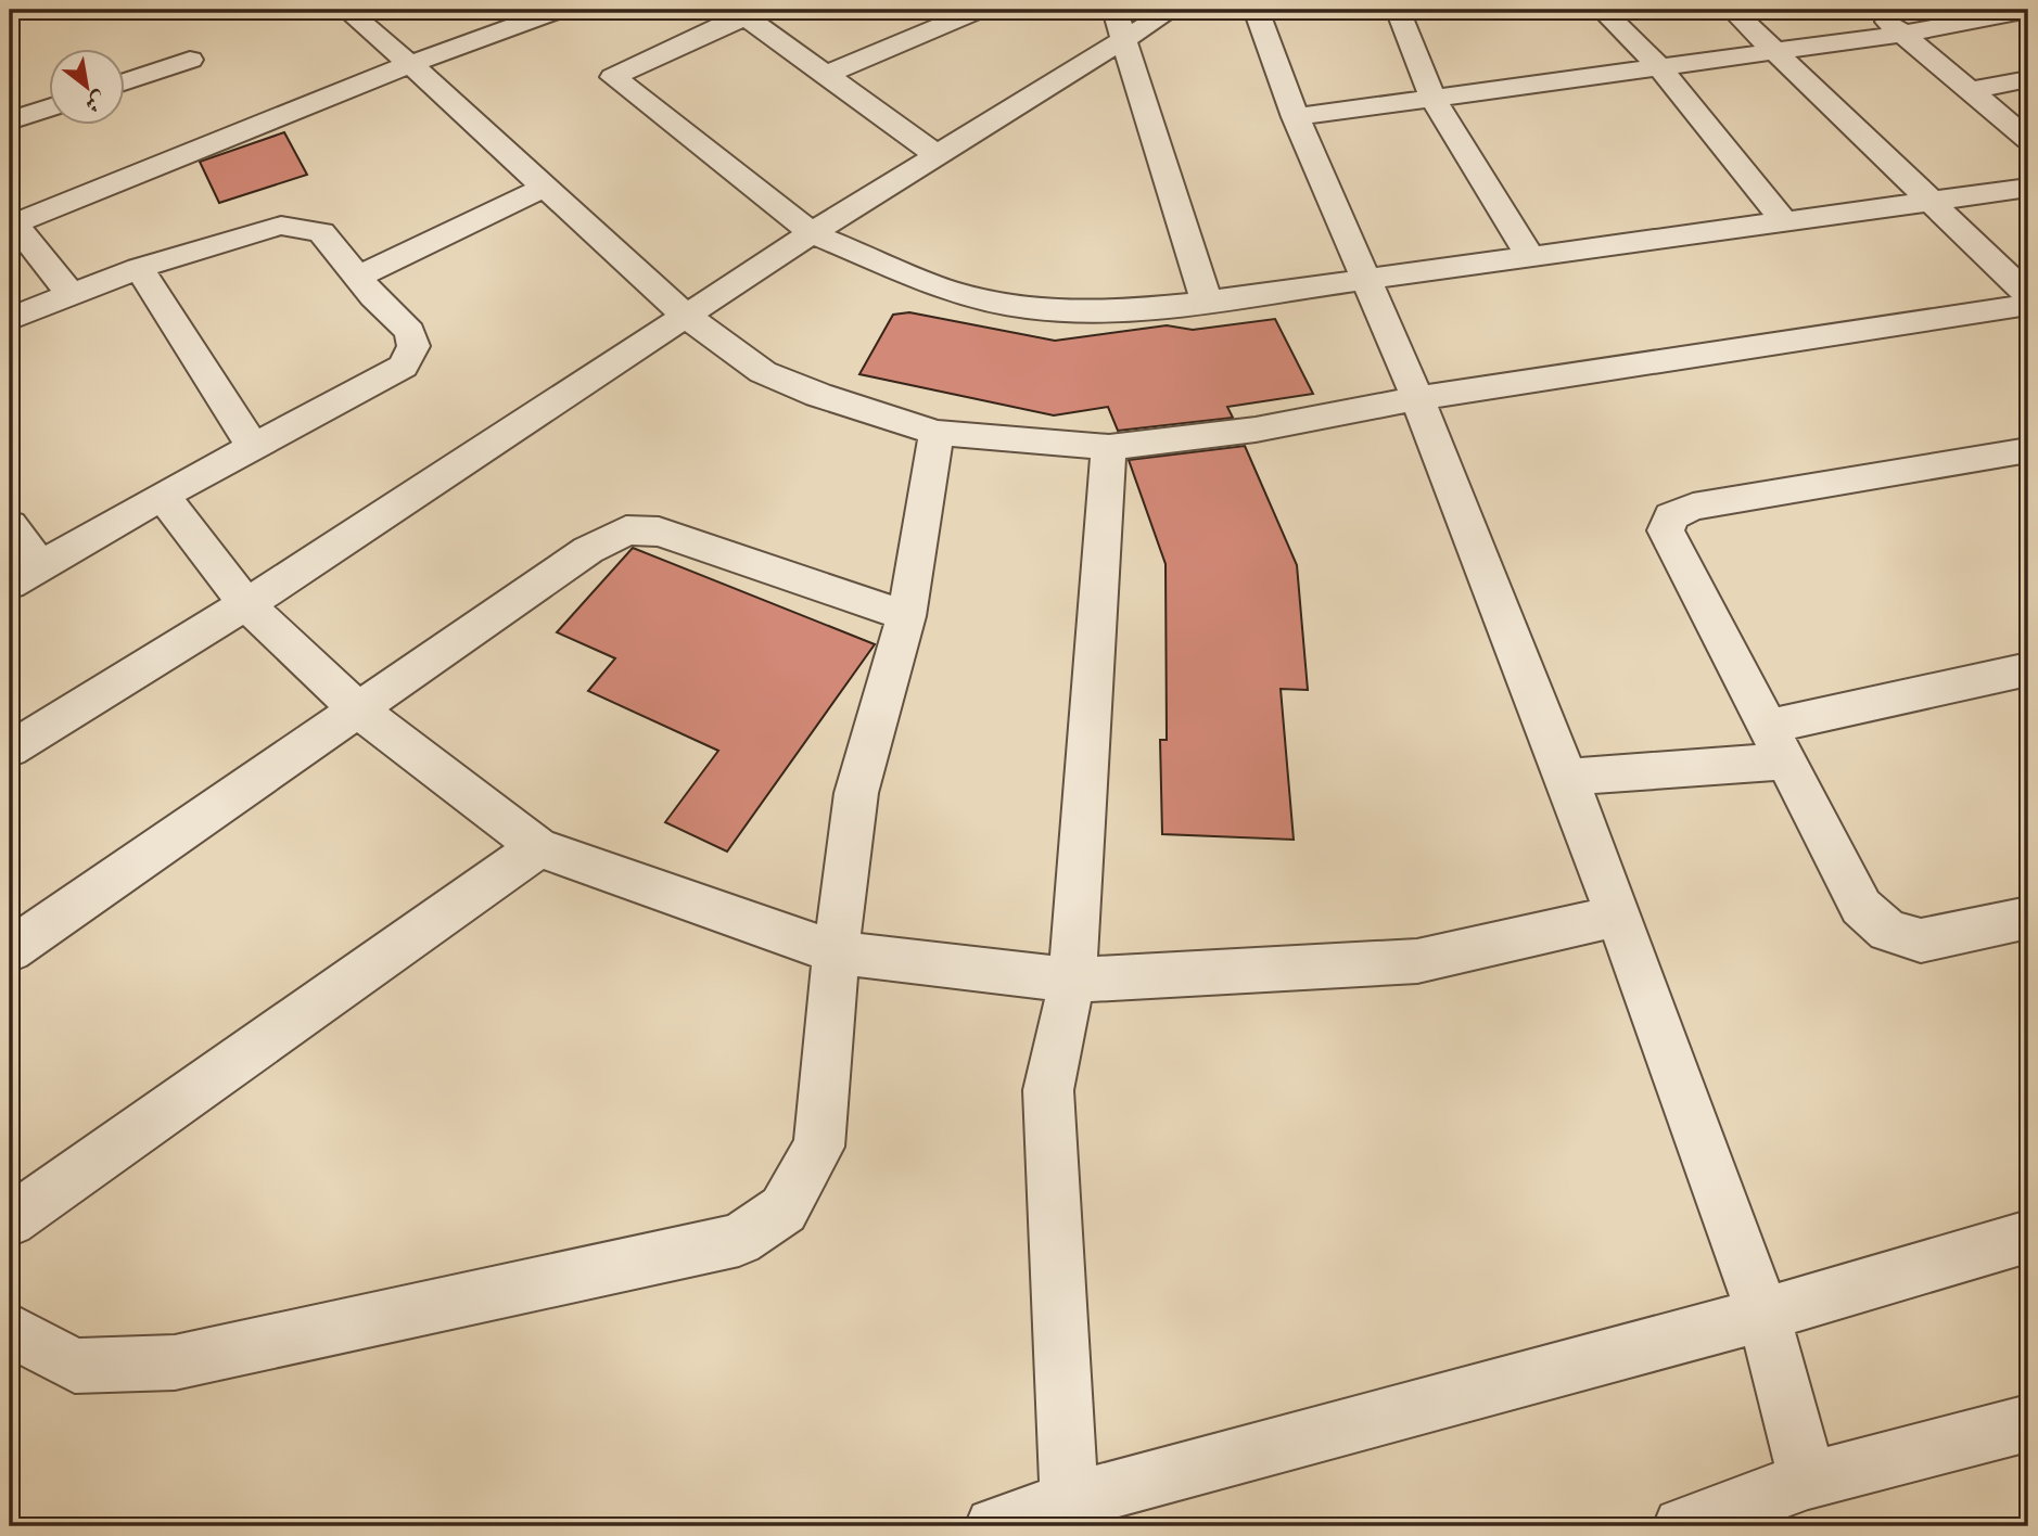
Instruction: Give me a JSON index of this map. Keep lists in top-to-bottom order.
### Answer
{
  "north": "bottom right"
}
